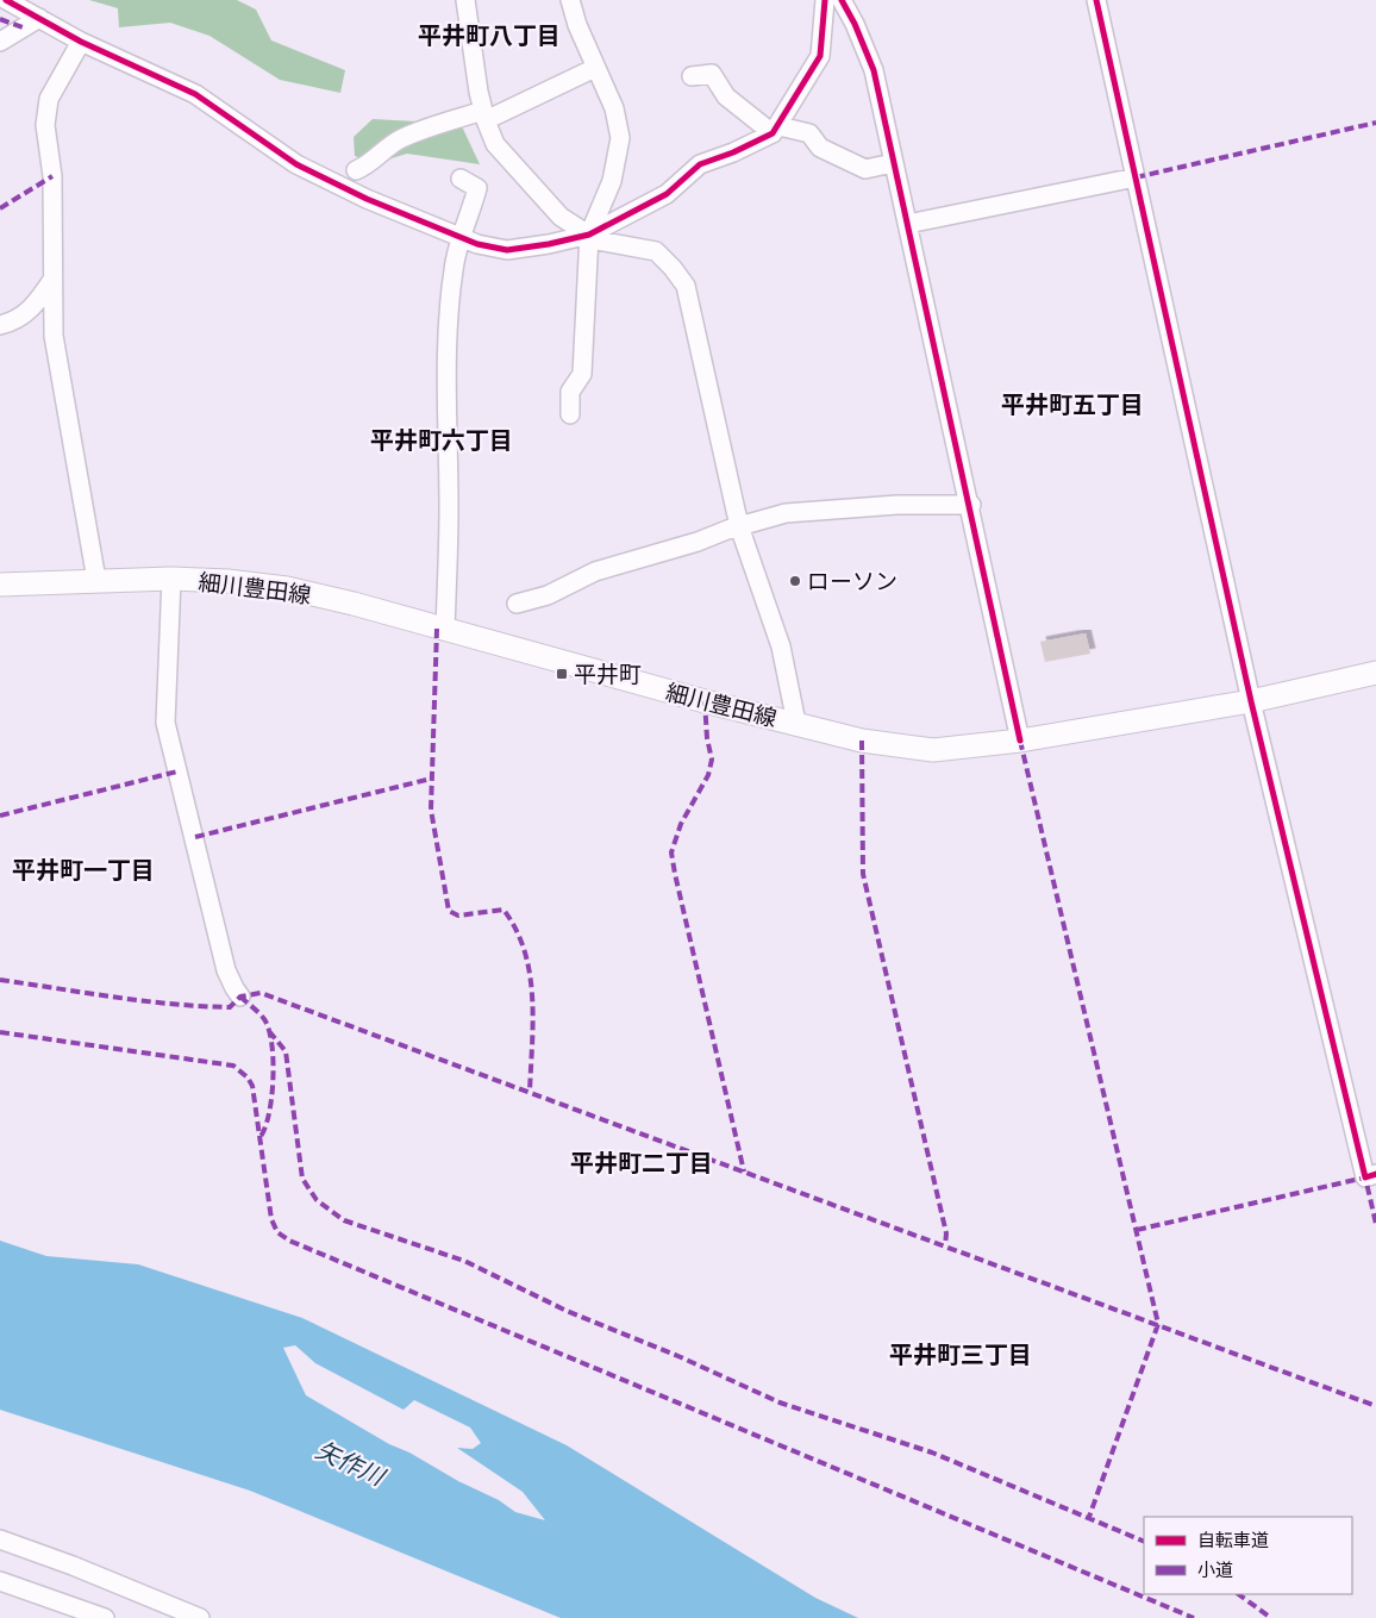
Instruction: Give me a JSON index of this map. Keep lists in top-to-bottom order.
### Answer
{
  "streets": {
    "main road": ["細川豊田線"]
  },
  "districts": [
    "平井町八丁目",
    "平井町五丁目",
    "平井町六丁目",
    "平井町一丁目",
    "平井町二丁目",
    "平井町三丁目"
  ],
  "water": ["矢作川"],
  "places": {
    "other": ["ローソン"],
    "transit": ["平井町"]
  },
  "legend": ["自転車道", "小道"]
}
